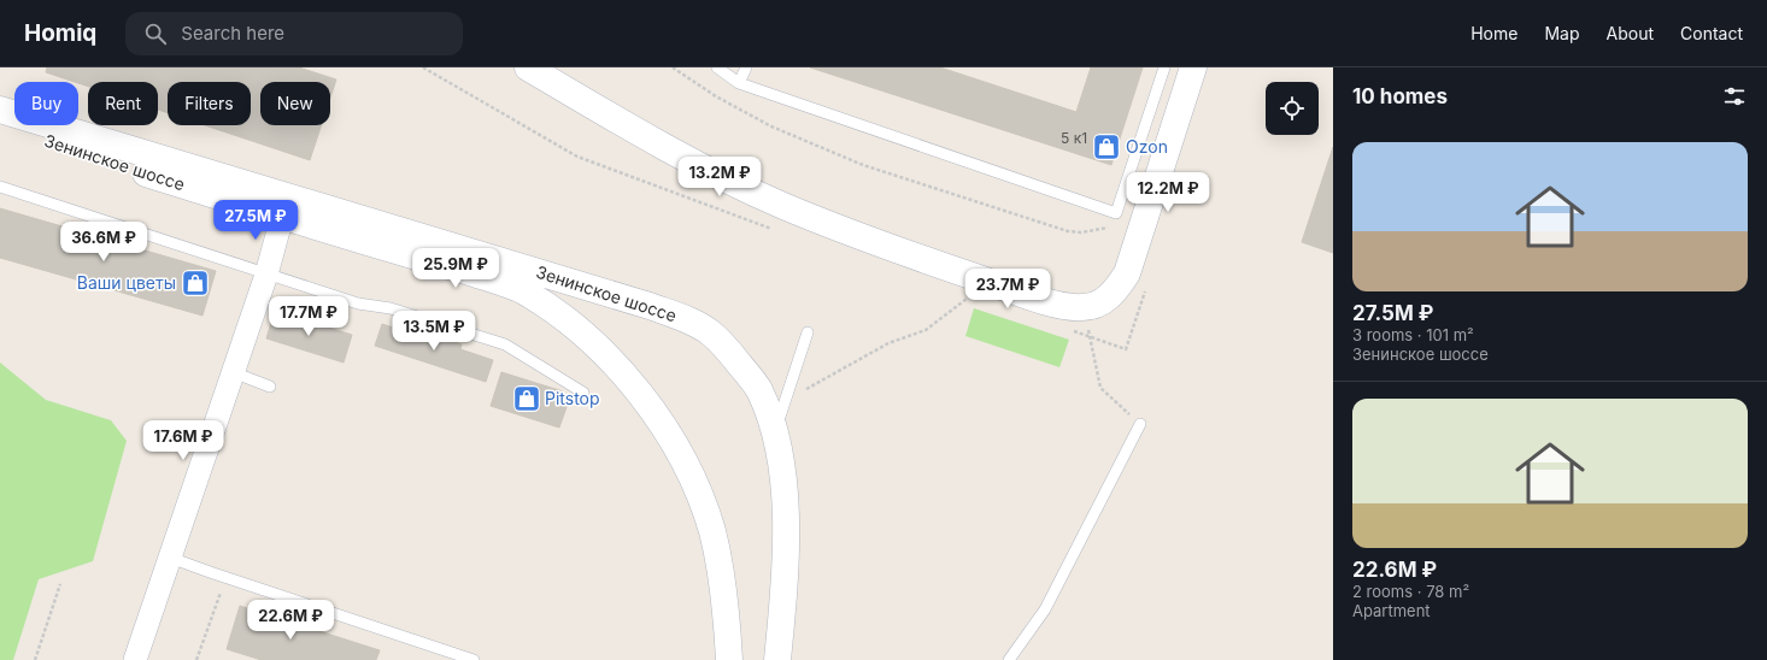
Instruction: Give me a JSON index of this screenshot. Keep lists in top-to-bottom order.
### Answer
{
  "streets": {
    "main road": ["Зенинское шоссе"]
  },
  "places": {
    "shop": ["Ozon", "Ваши цветы", "Pitstop"]
  },
  "house_numbers": ["5 к1"],
  "page": {
    "header": "Homiq",
    "search": "Search here",
    "nav": [
      "Home",
      "Map",
      "About",
      "Contact"
    ],
    "heading": "10 homes",
    "chip": [
      "Buy",
      "Rent",
      "Filters",
      "New"
    ],
    "list": [
      {
        "name": "27.5M ₽",
        "note": "3 rooms · 101 m² · Зенинское шоссе"
      },
      {
        "name": "22.6M ₽",
        "note": "2 rooms · 78 m² · Apartment"
      }
    ],
    "price": [
      "13.2M ₽",
      "12.2M ₽",
      "27.5M ₽",
      "36.6M ₽",
      "25.9M ₽",
      "23.7M ₽",
      "17.7M ₽",
      "13.5M ₽",
      "17.6M ₽",
      "22.6M ₽"
    ]
  }
}
